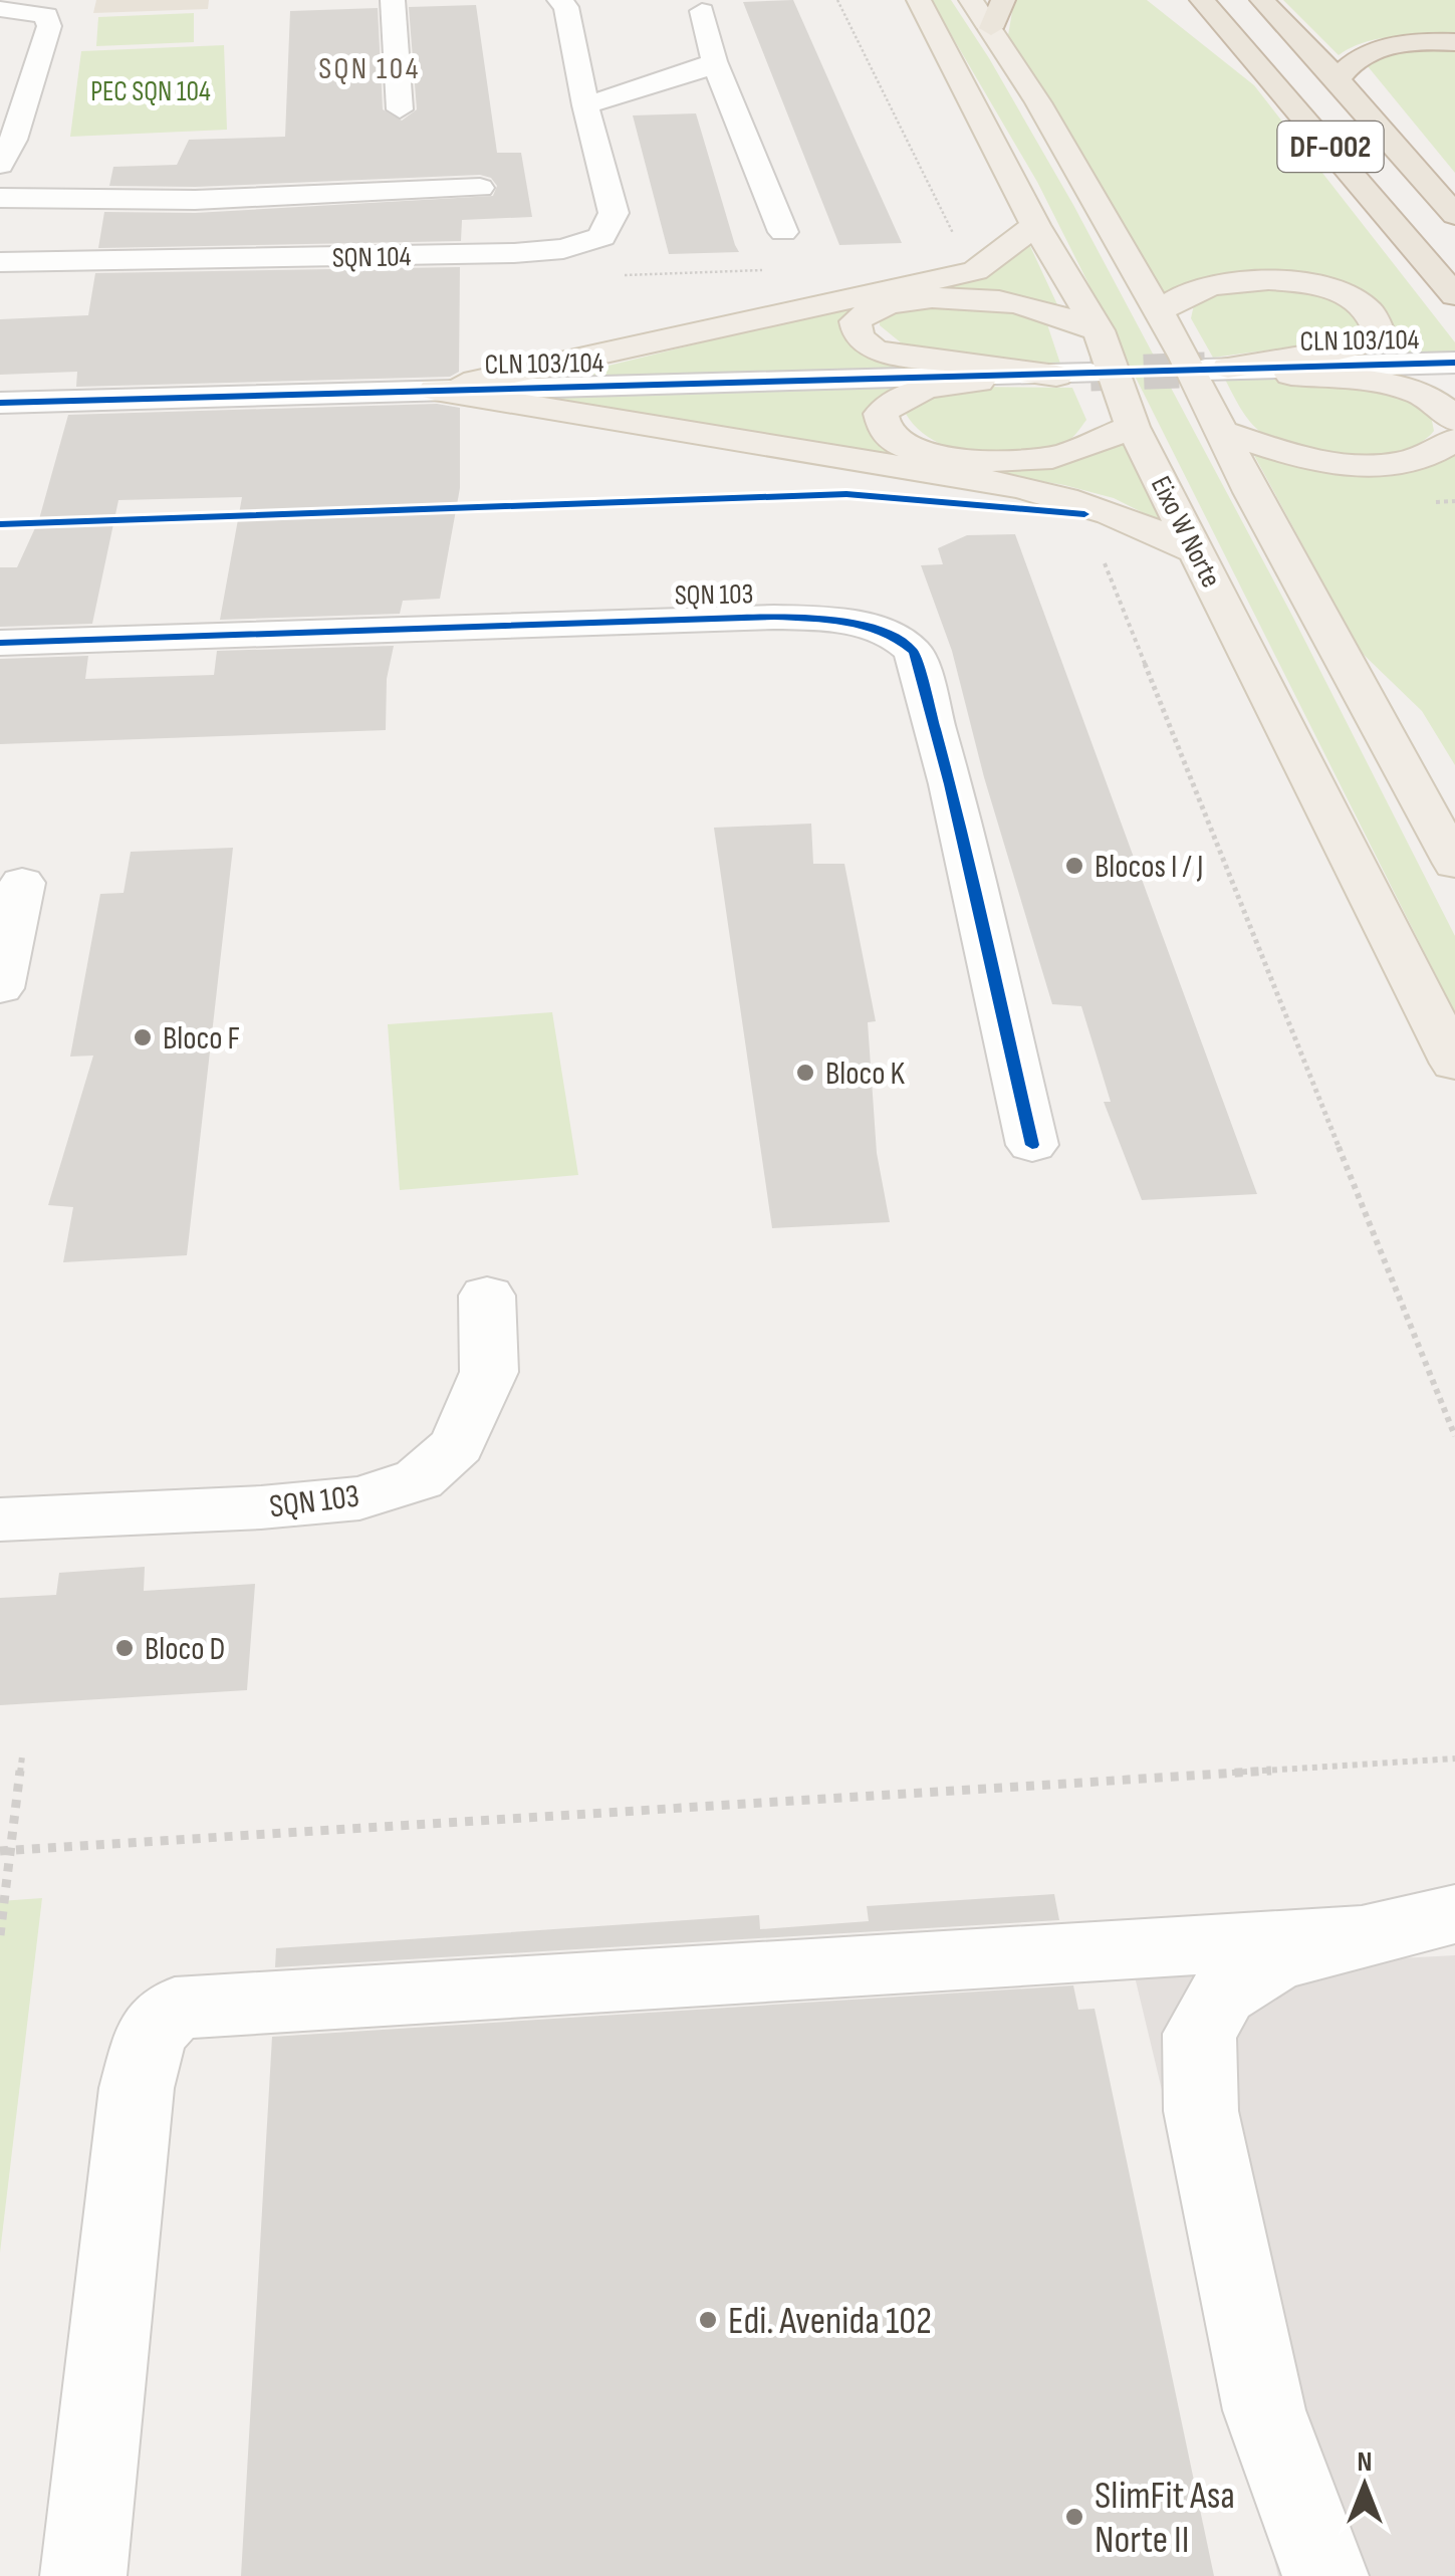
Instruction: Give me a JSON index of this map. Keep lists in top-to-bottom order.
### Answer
{
  "streets": {
    "highway": ["DF-002"],
    "main road": ["Eixo W Norte"],
    "street": ["SQN 104", "CLN 103/104", "SQN 103"]
  },
  "districts": ["SQN 104"],
  "parks": ["PEC SQN 104"],
  "places": [
    "Blocos I / J",
    "Bloco F",
    "Bloco K",
    "Bloco D",
    "Edi. Avenida 102",
    "SlimFit Asa Norte II"
  ],
  "north": "top"
}
